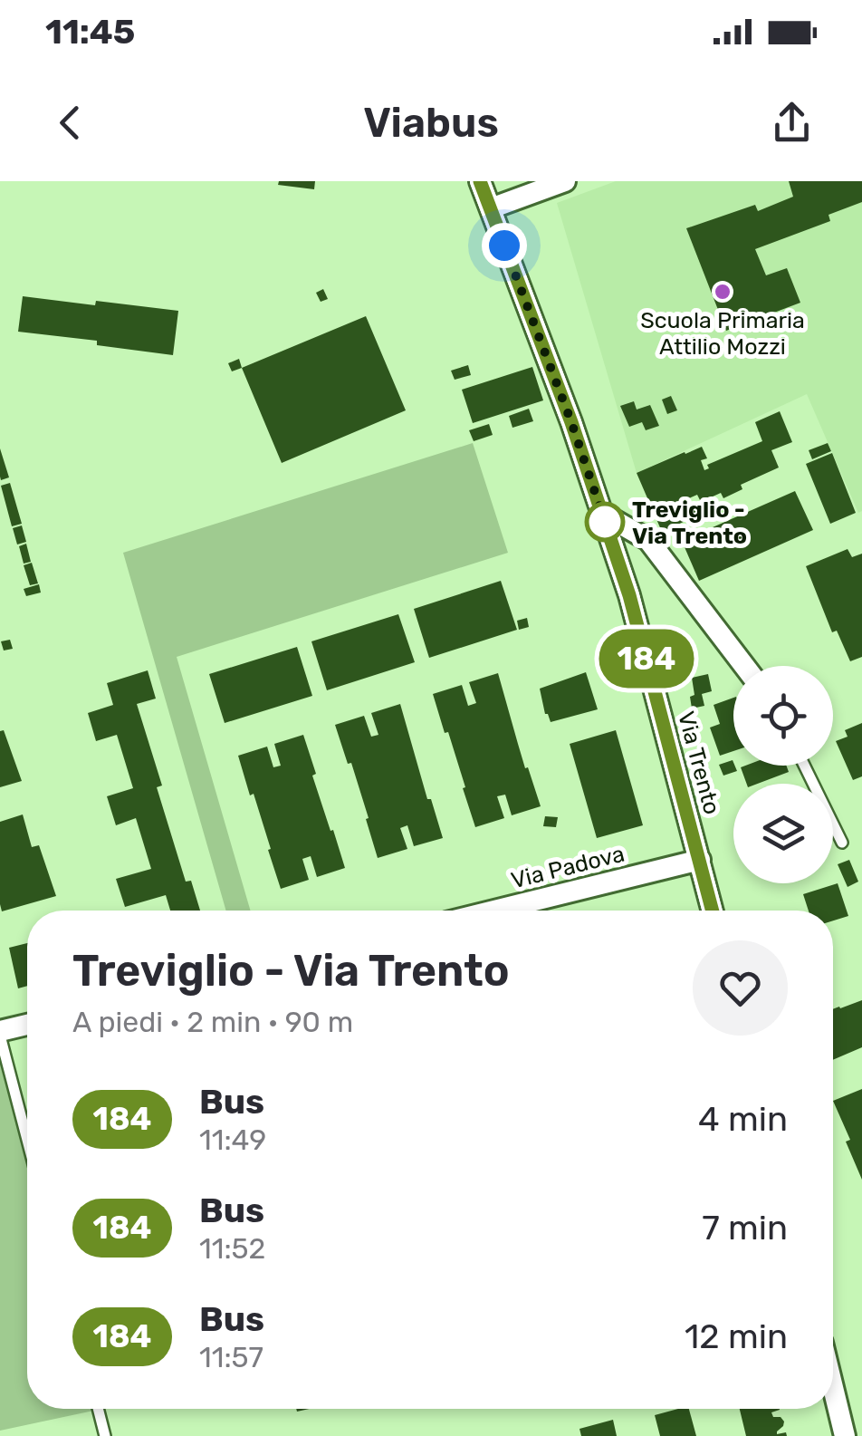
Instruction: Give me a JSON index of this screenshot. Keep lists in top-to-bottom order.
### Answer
{
  "streets": {
    "street": ["Via Trento", "Via Padova"]
  },
  "crossings": [
    ["Via Trento", "Via Padova"]
  ],
  "places": ["Scuola Primaria Attilio Mozzi", "Treviglio - Via Trento"],
  "lines": ["bus line 184"],
  "page": {
    "status": "11:45",
    "header": "Viabus",
    "on_map": "184",
    "heading": ["Treviglio - Via Trento", "A piedi · 2 min · 90 m"],
    "list": [
      {
        "mark": "184",
        "name": "Bus",
        "note": "11:49",
        "value": "4 min"
      },
      {
        "mark": "184",
        "name": "Bus",
        "note": "11:52",
        "value": "7 min"
      },
      {
        "mark": "184",
        "name": "Bus",
        "note": "11:57",
        "value": "12 min"
      }
    ]
  }
}
